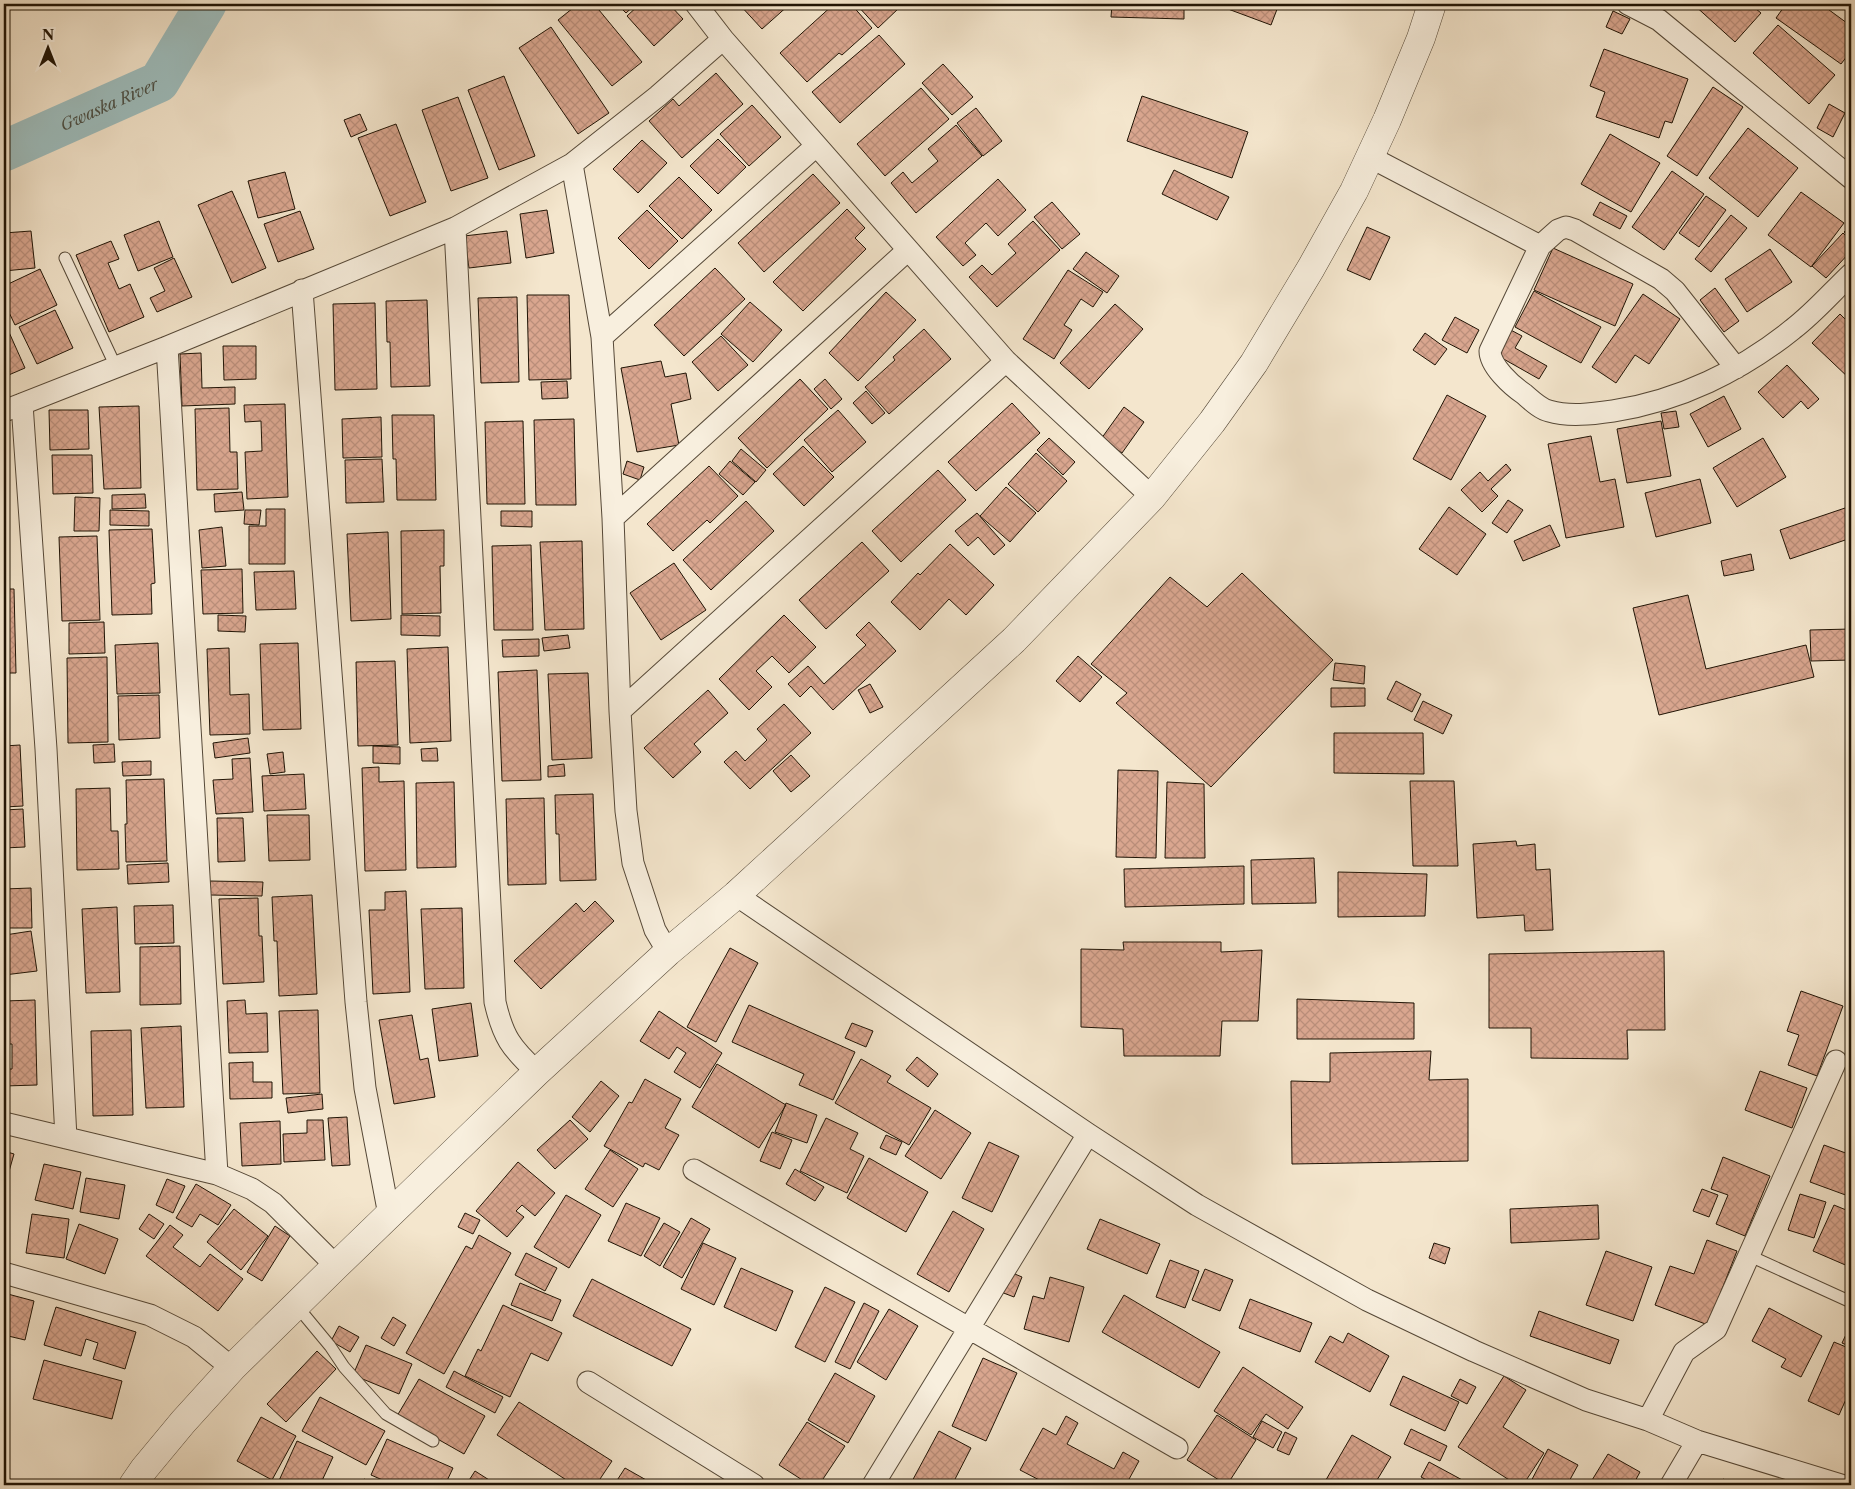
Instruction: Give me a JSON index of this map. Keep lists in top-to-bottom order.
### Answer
{
  "water": ["Gwaska River"],
  "north": "top"
}
